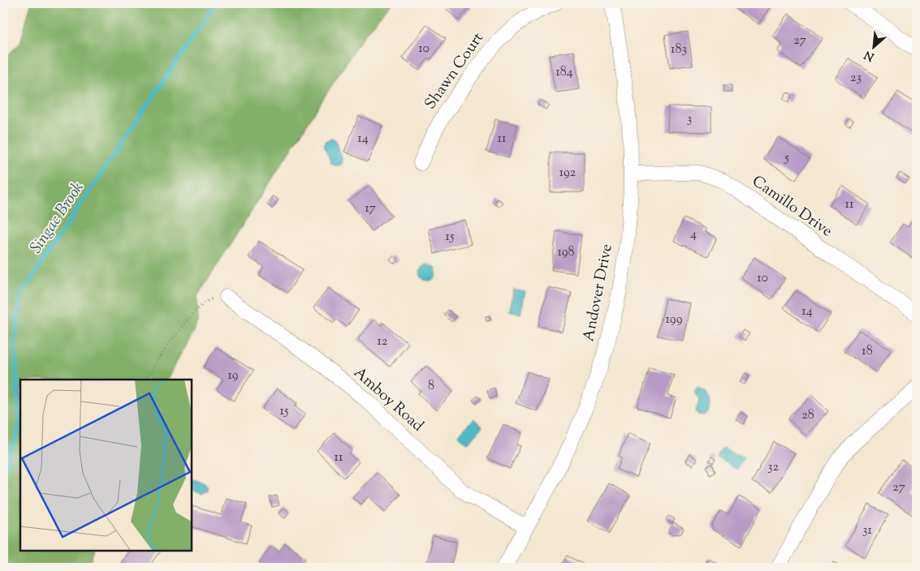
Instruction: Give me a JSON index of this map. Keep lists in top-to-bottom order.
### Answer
{
  "streets": {
    "street": [
      "Shawn Court",
      "Camillo Drive",
      "Andover Drive",
      "Amboy Road"
    ]
  },
  "crossings": [
    ["Camillo Drive", "Andover Drive"],
    ["Andover Drive", "Amboy Road"]
  ],
  "water": ["Singac Brook"],
  "house_numbers": [
    "27",
    "10",
    "183",
    "184",
    "23",
    "3",
    "14",
    "11",
    "5",
    "192",
    "11",
    "17",
    "4",
    "15",
    "198",
    "10",
    "14",
    "199",
    "12",
    "18",
    "19",
    "8",
    "15",
    "28",
    "11",
    "32",
    "27",
    "31"
  ],
  "north": "bottom left"
}
